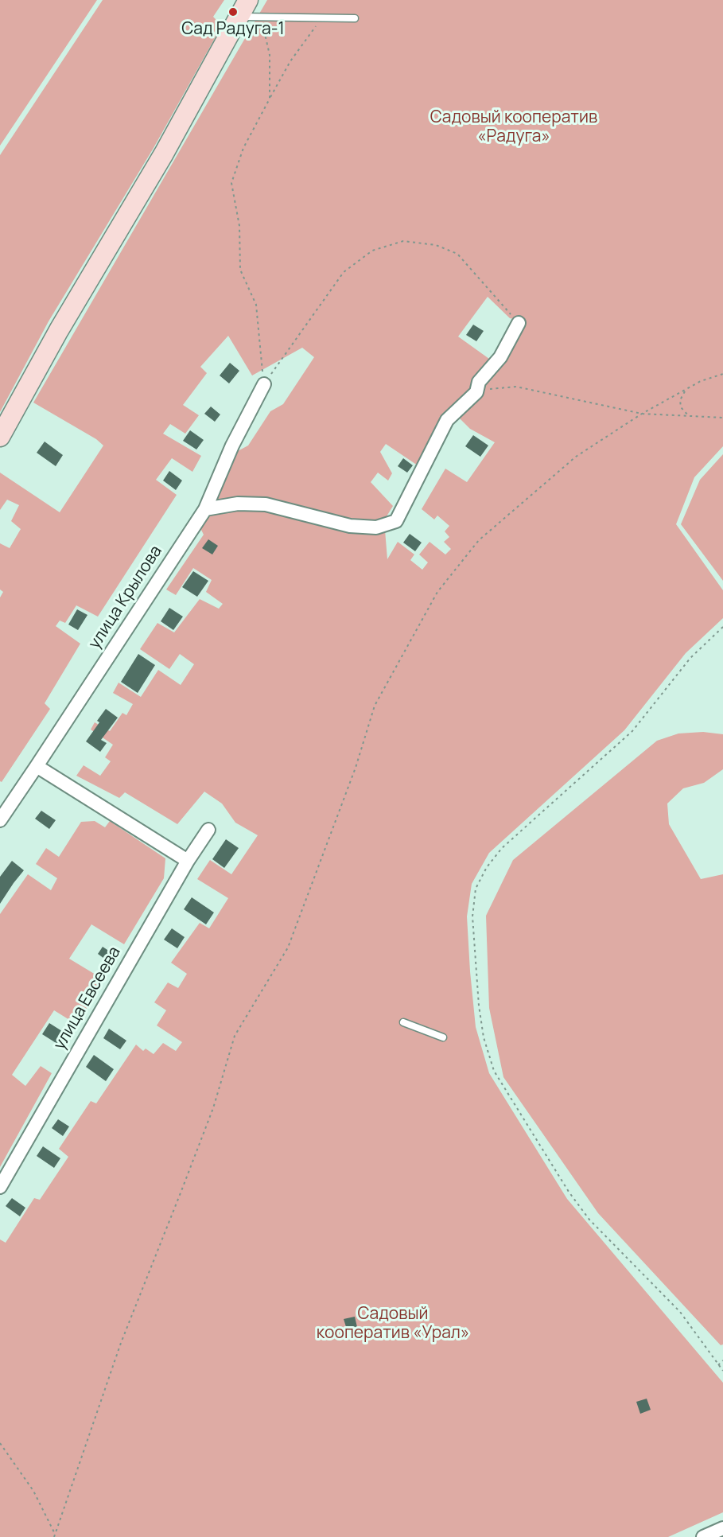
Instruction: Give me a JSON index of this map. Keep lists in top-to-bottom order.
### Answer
{
  "streets": {
    "street": ["улица Крылова", "улица Евсеева"]
  },
  "parks": ["Садовый кооператив «Радуга»", "Садовый кооператив «Урал»"],
  "places": ["Сад Радуга-1"]
}
